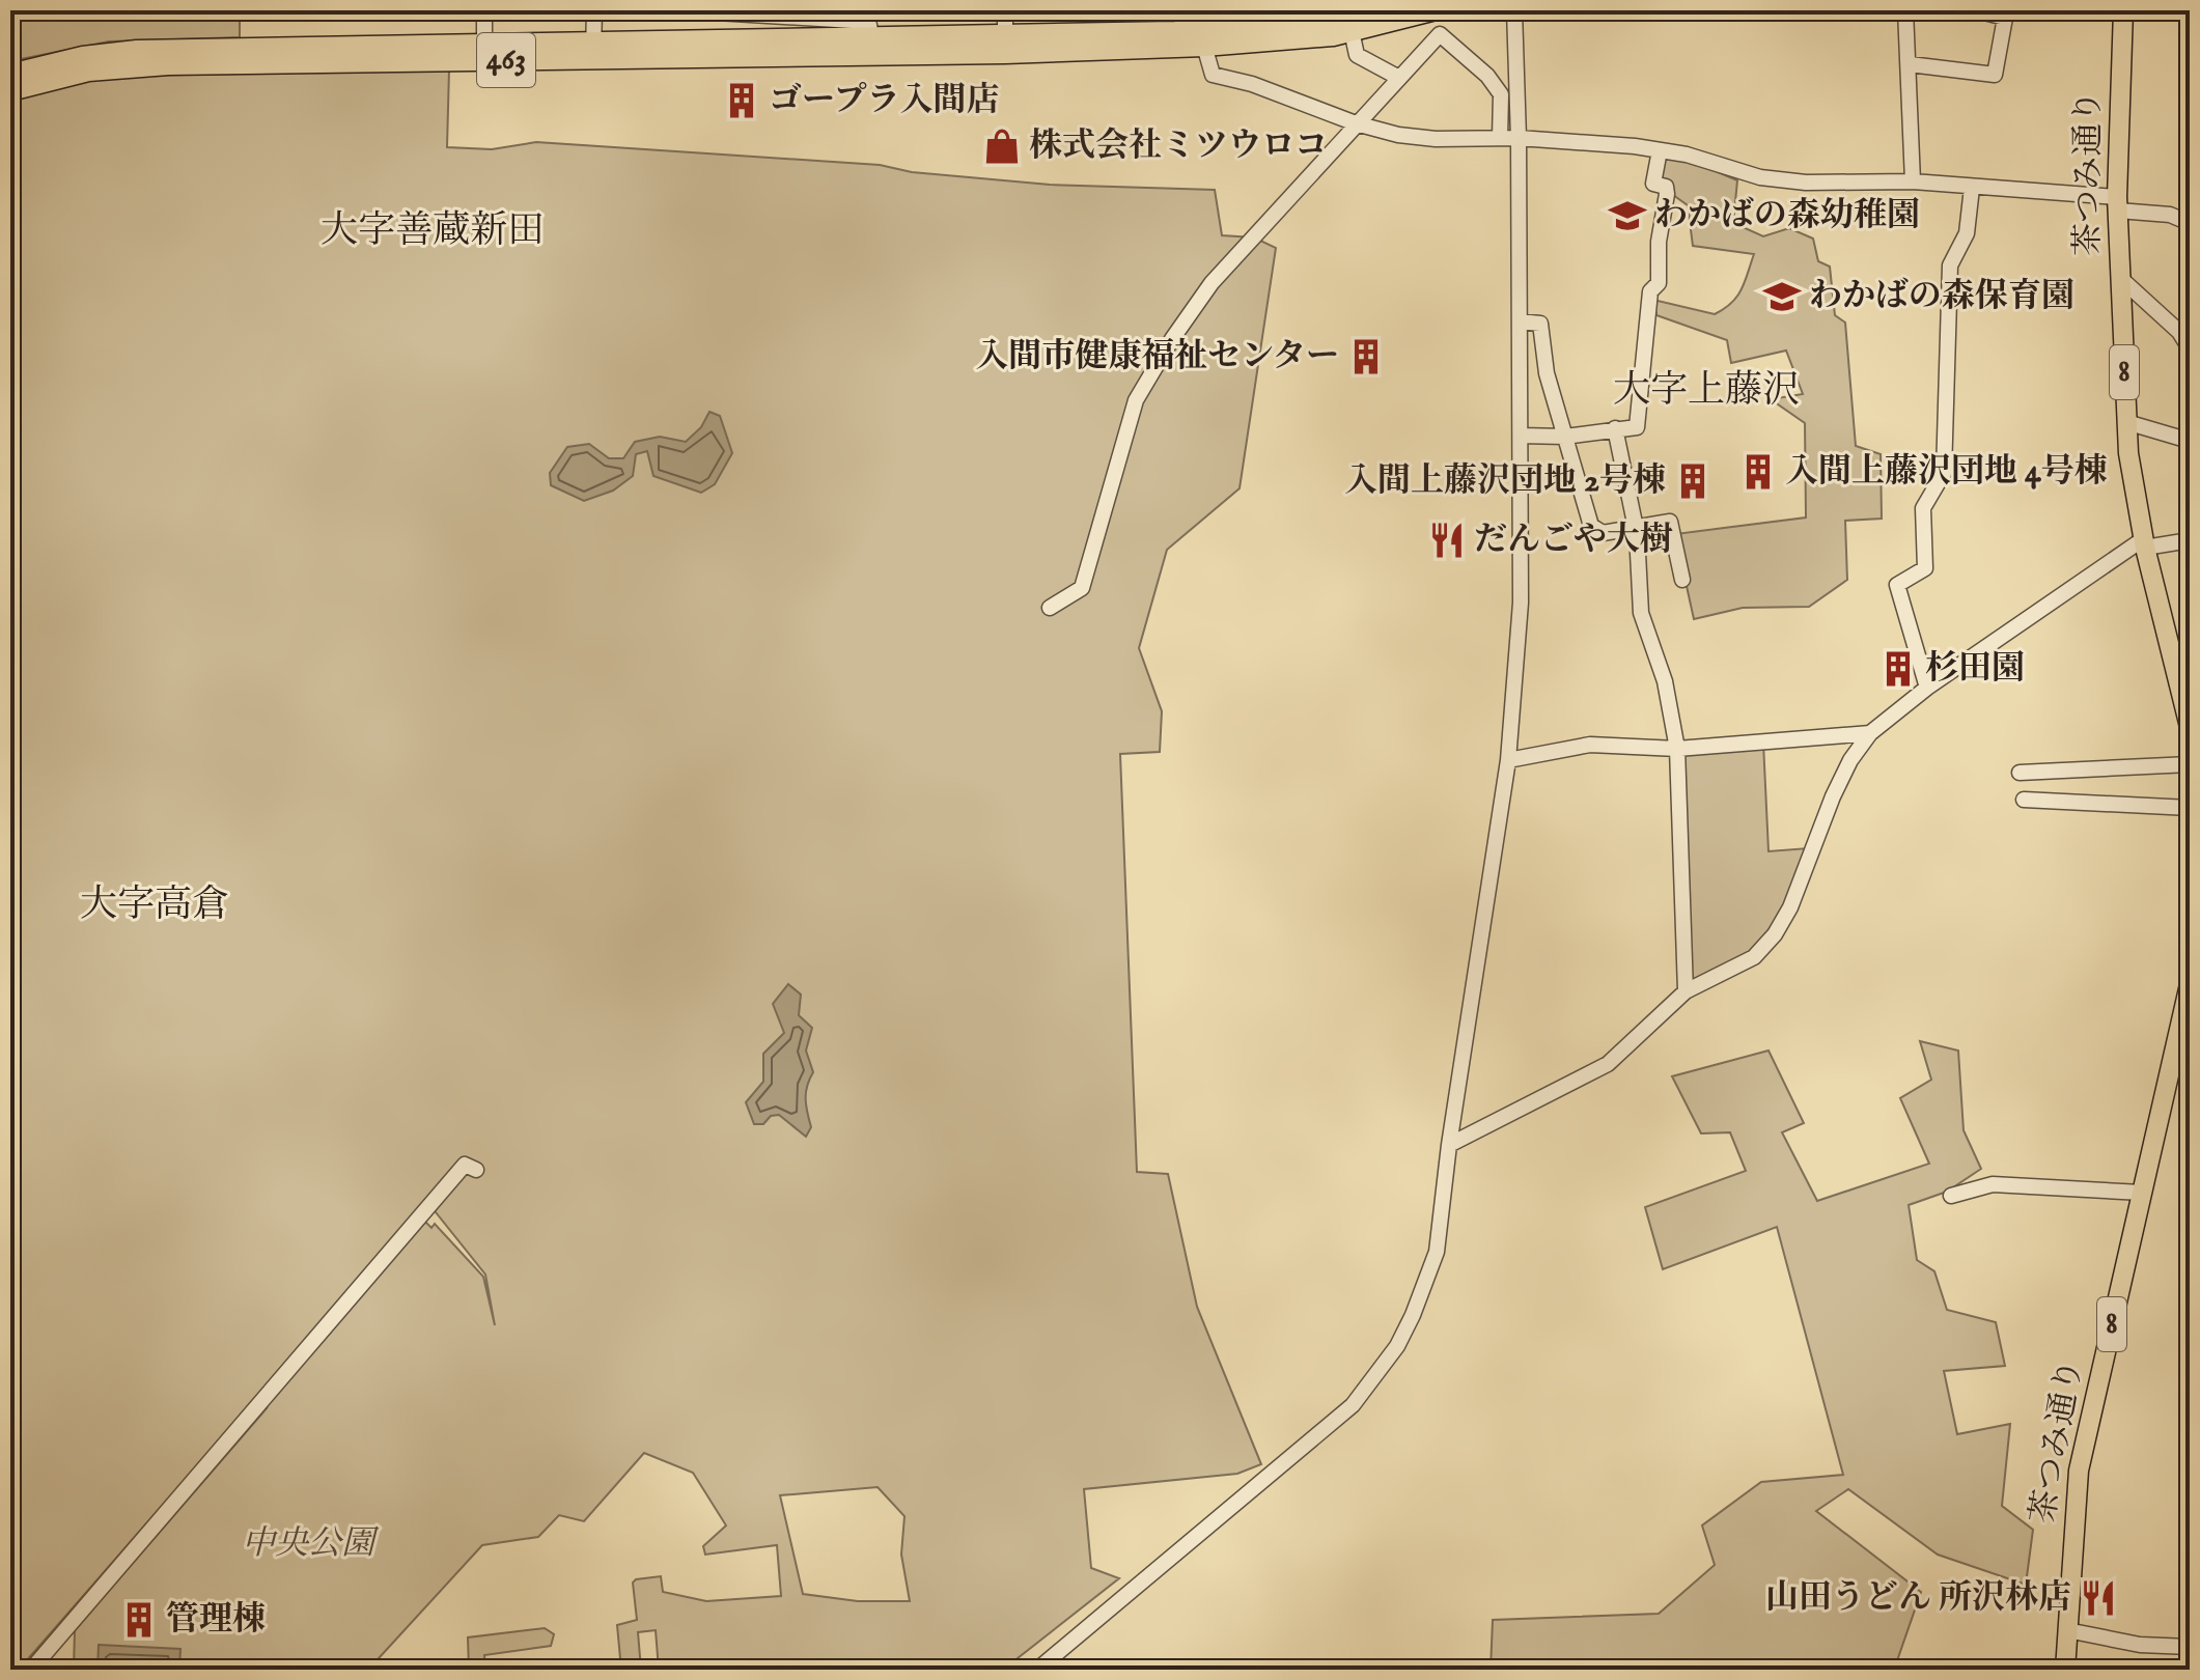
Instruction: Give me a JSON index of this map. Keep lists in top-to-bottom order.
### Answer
{
  "streets": {
    "highway": ["463"],
    "main road": ["茶つみ通り", "8"]
  },
  "districts": ["大字善蔵新田", "大字上藤沢", "大字高倉"],
  "parks": ["中央公園"],
  "places": {
    "building": [
      "ゴープラ入間店",
      "入間市健康福祉センター",
      "入間上藤沢団地 4号棟",
      "入間上藤沢団地 2号棟",
      "杉田園",
      "管理棟"
    ],
    "shop": ["株式会社ミツウロコ"],
    "school or university": ["わかばの森幼稚園", "わかばの森保育園"],
    "restaurant": ["だんごや大樹", "山田うどん 所沢林店"]
  }
}
